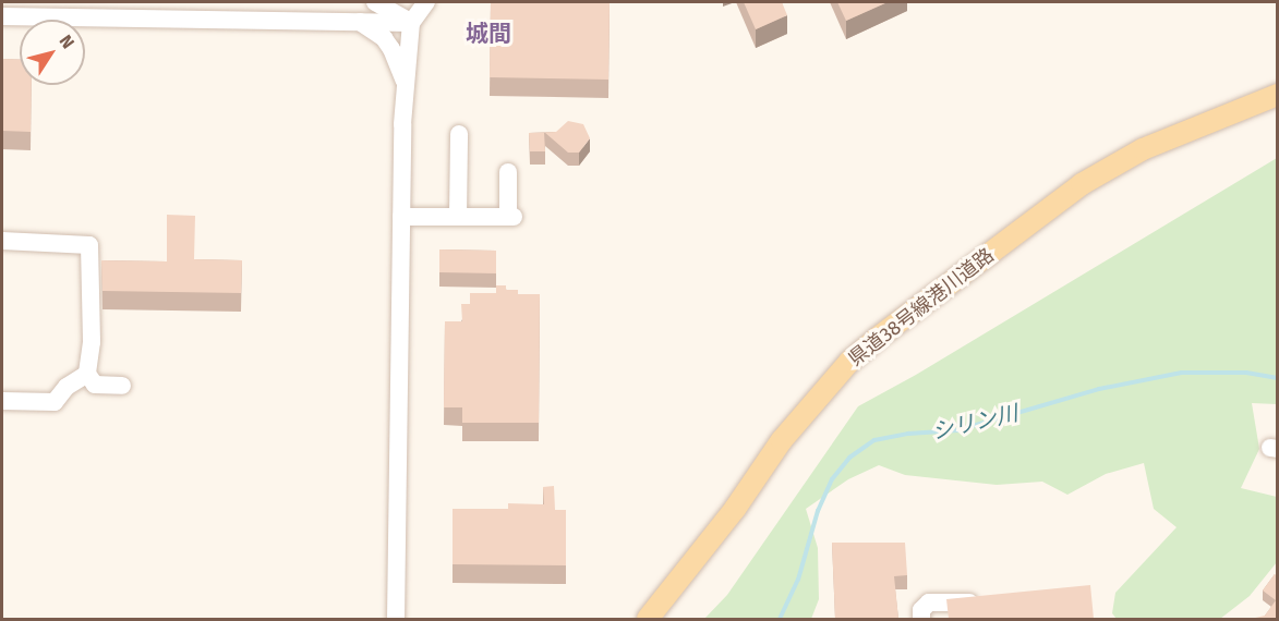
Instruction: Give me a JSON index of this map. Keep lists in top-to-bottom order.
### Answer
{
  "streets": {
    "main road": ["県道38号線港川道路"]
  },
  "districts": ["城間"],
  "water": ["シリン川"],
  "north": "top right"
}
